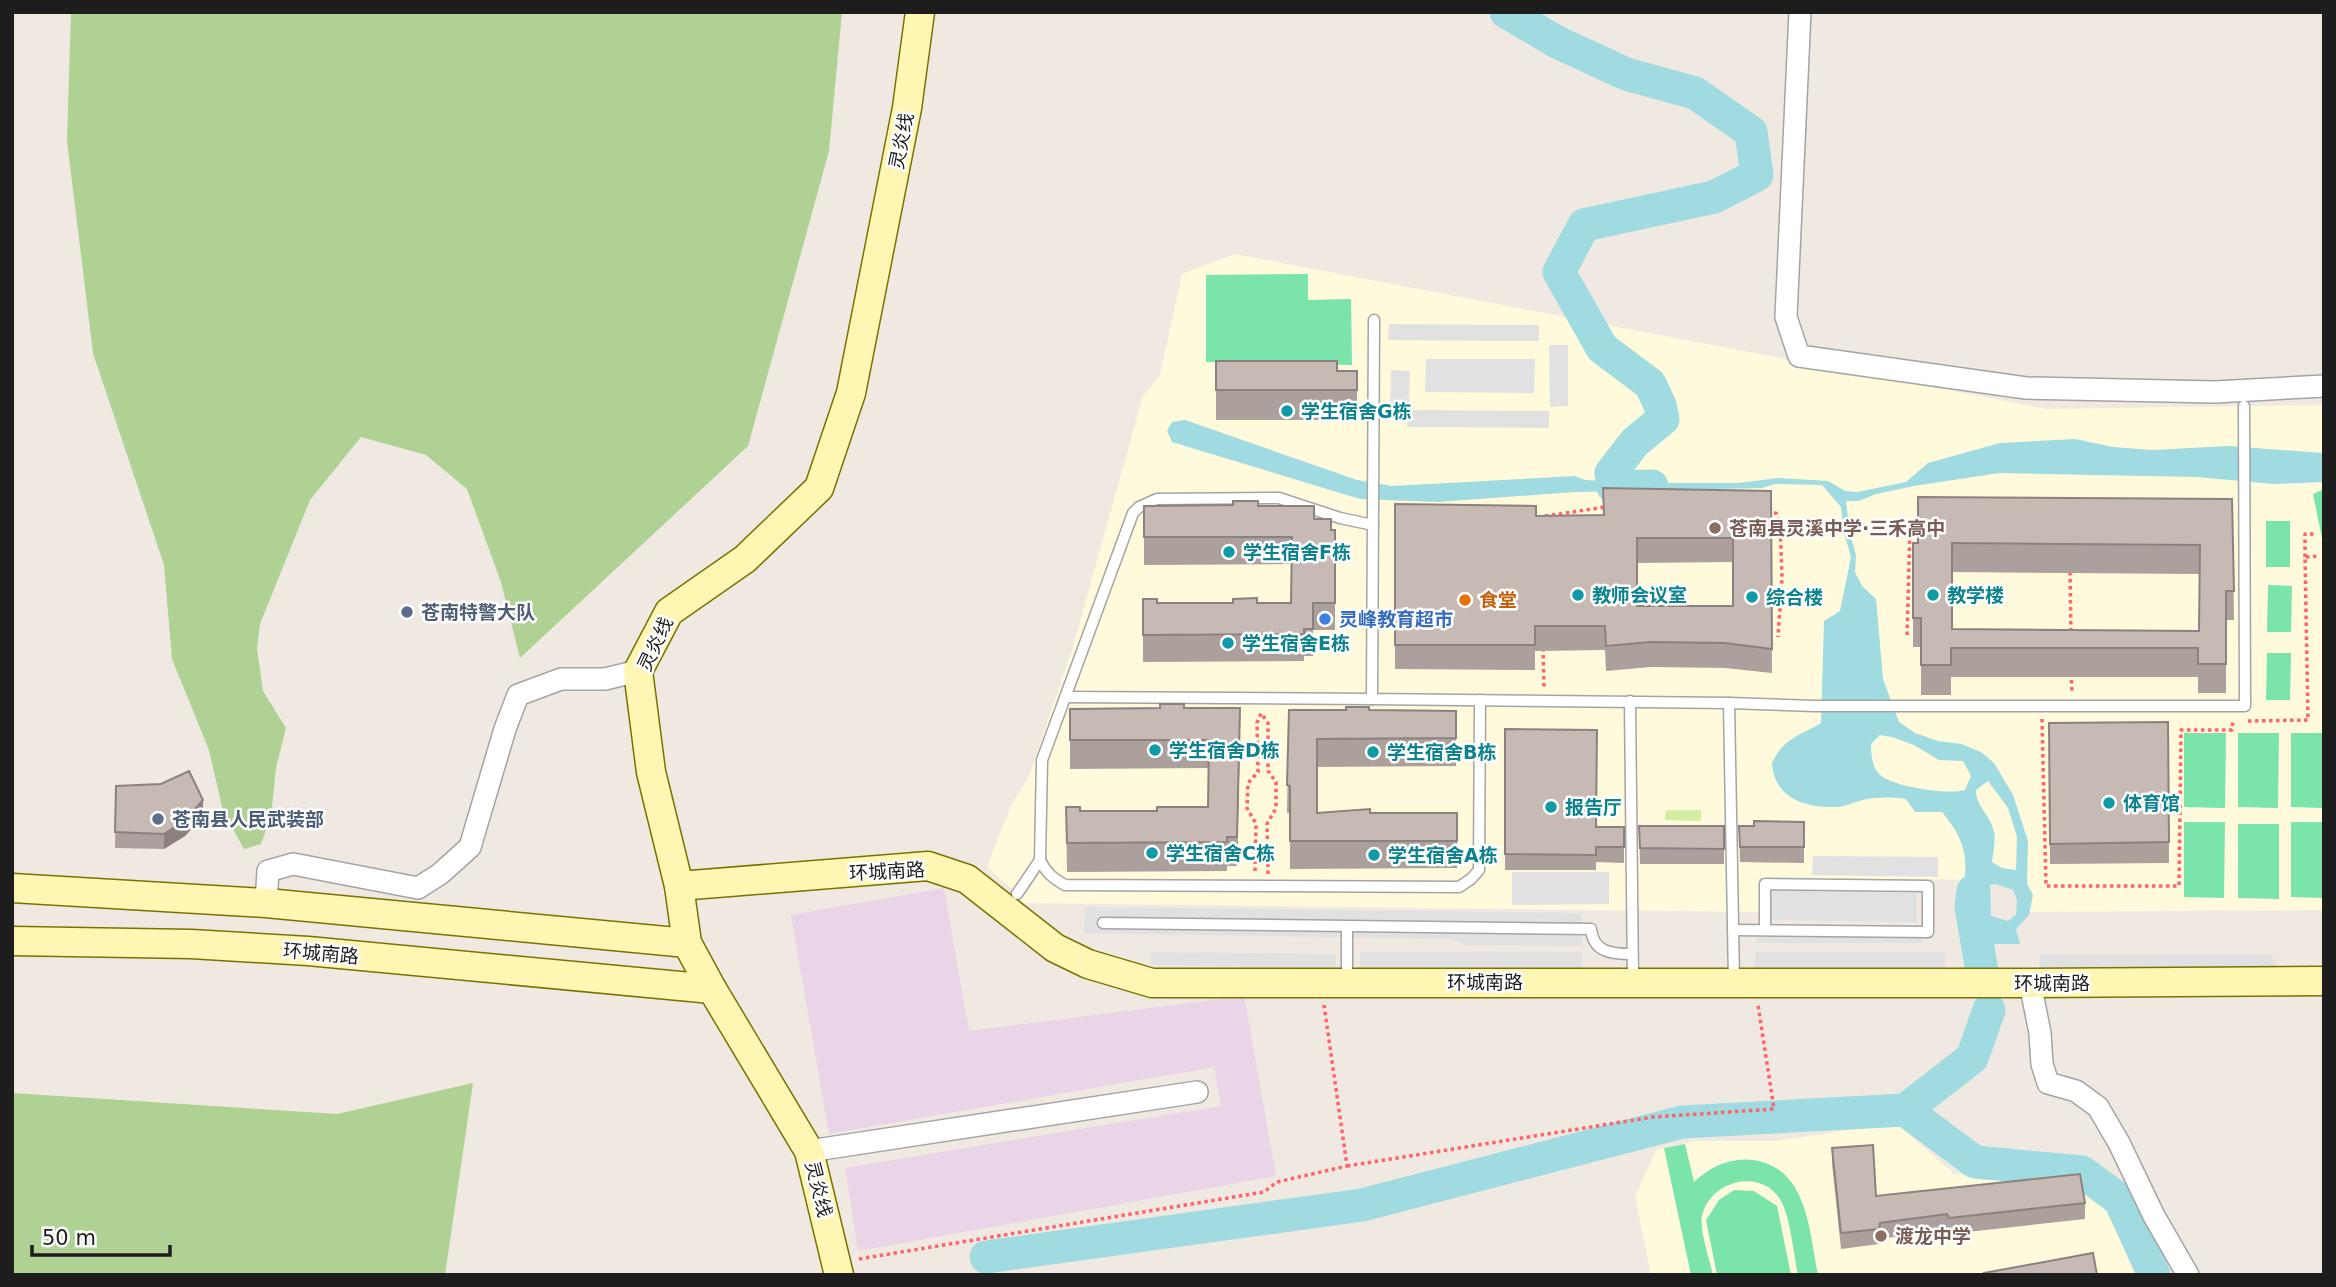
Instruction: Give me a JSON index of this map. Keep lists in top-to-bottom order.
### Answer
{
  "streets": {
    "main road": ["灵炎线", "环城南路"]
  },
  "crossings": [
    ["灵炎线", "环城南路"]
  ],
  "places": [
    "学生宿舍G栋",
    "苍南县灵溪中学·三禾高中",
    "学生宿舍F栋",
    "教师会议室",
    "教学楼",
    "综合楼",
    "食堂",
    "苍南特警大队",
    "灵峰教育超市",
    "学生宿舍E栋",
    "学生宿舍D栋",
    "学生宿舍B栋",
    "体育馆",
    "报告厅",
    "苍南县人民武装部",
    "学生宿舍C栋",
    "学生宿舍A栋",
    "渡龙中学"
  ],
  "scale_bar": "50 m"
}
